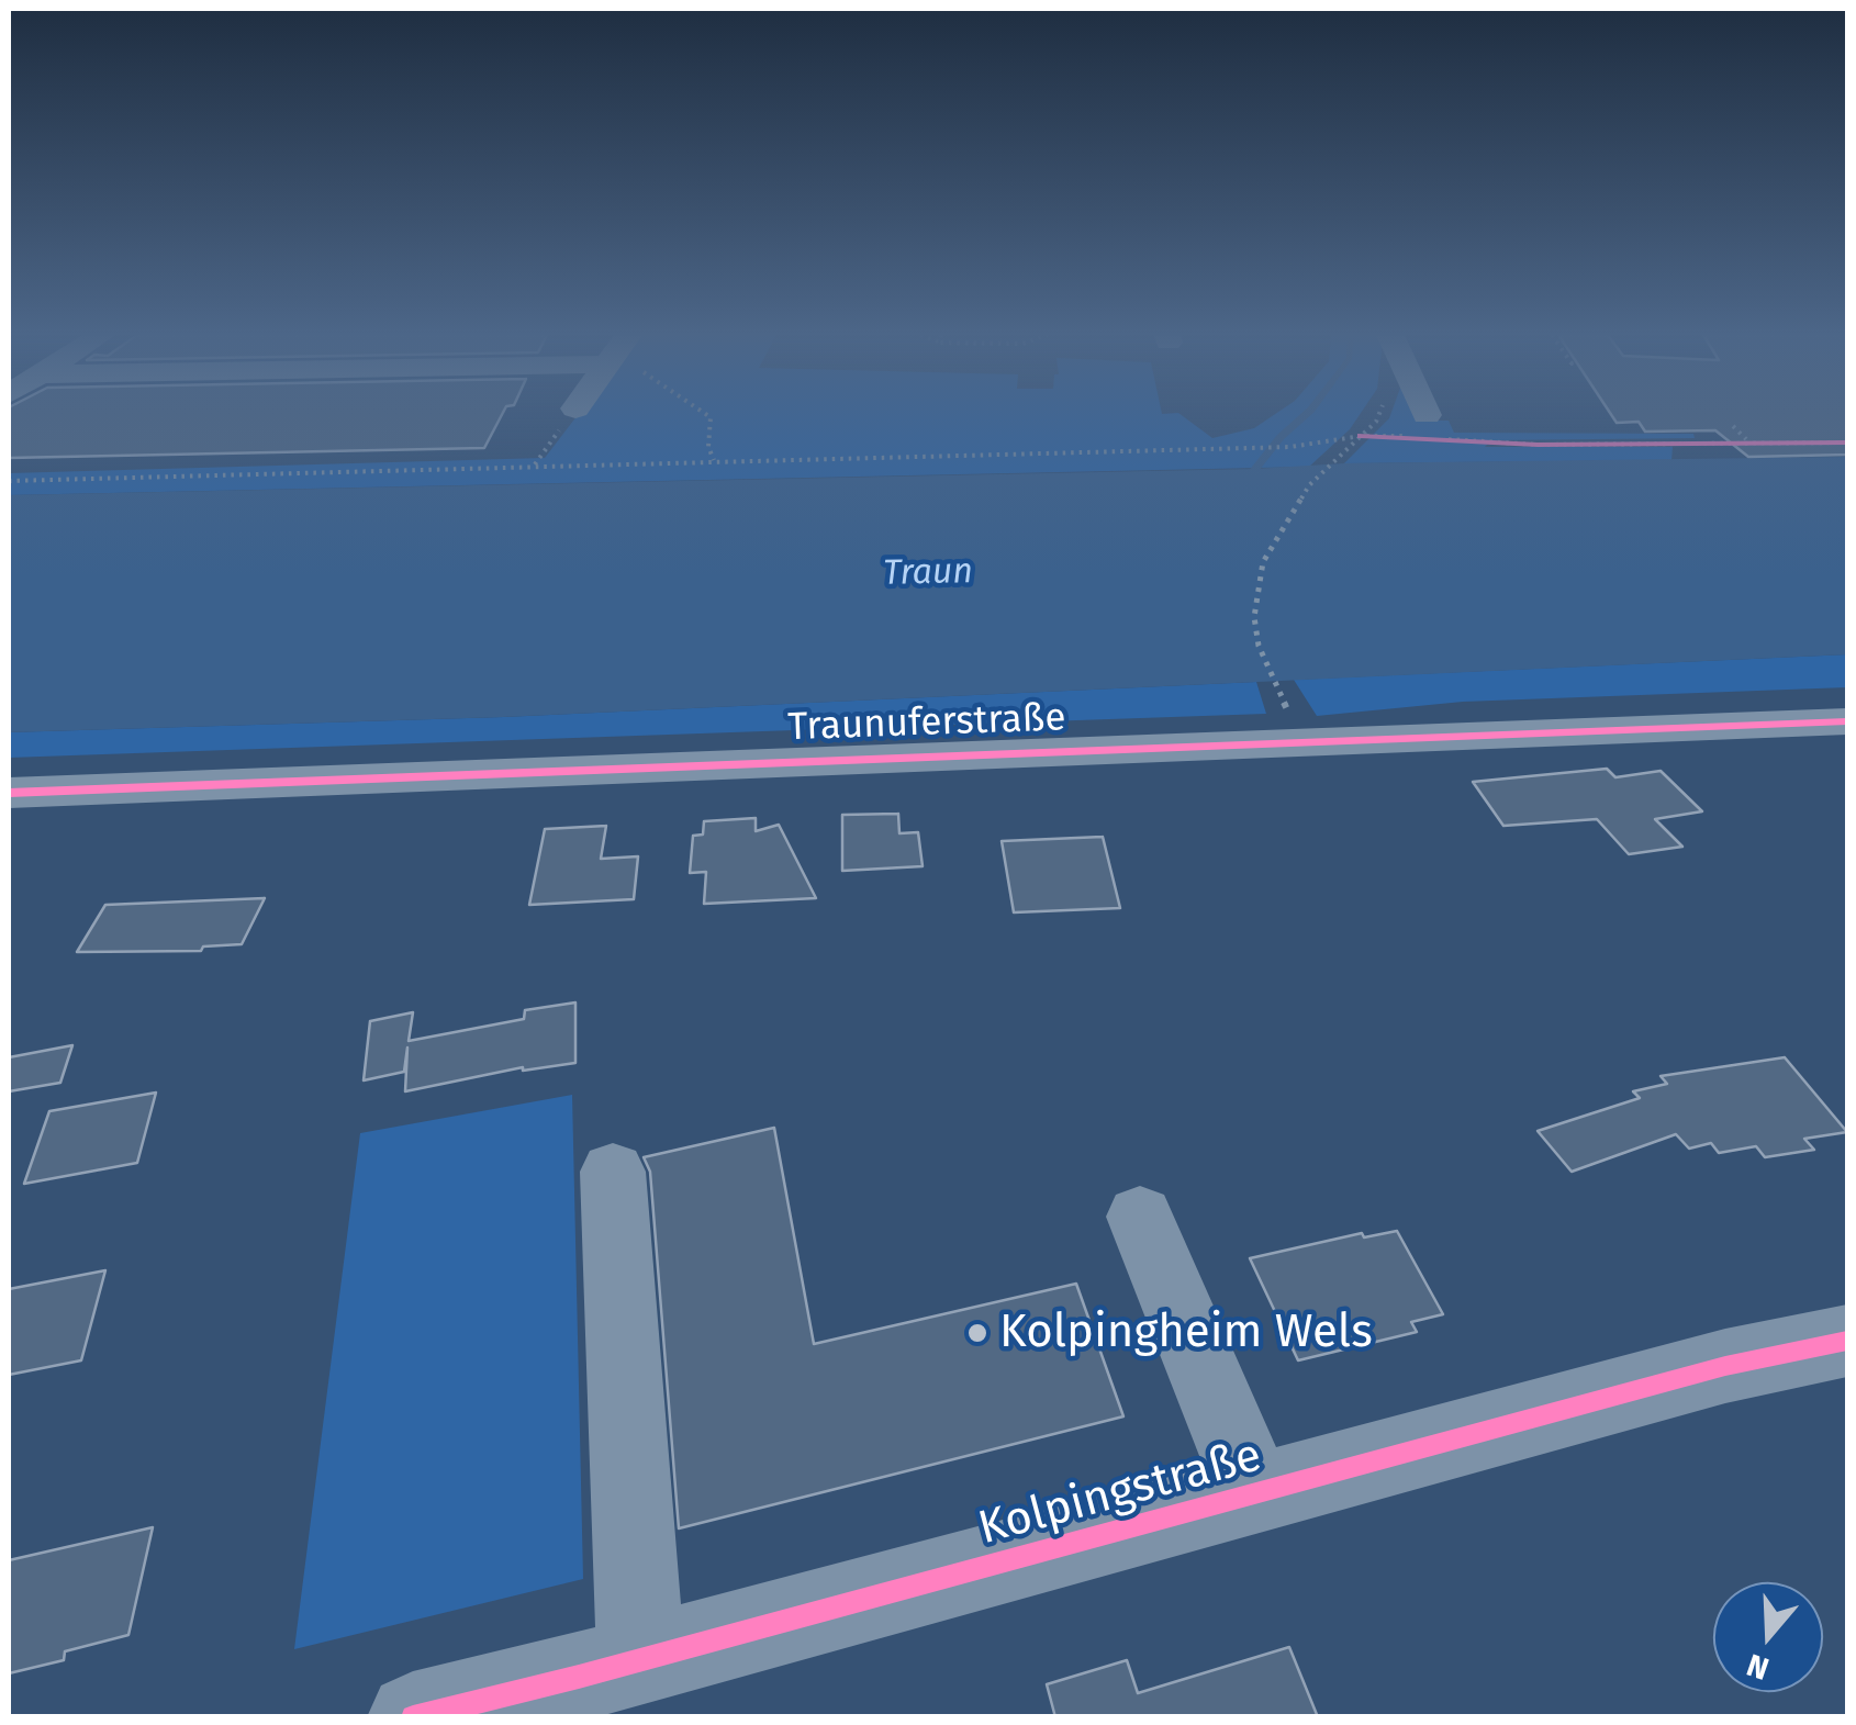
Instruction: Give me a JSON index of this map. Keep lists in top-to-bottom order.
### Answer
{
  "streets": {
    "street": ["Traunuferstraße", "Kolpingstraße"]
  },
  "water": ["Traun"],
  "places": ["Kolpingheim Wels"],
  "north": "bottom"
}
